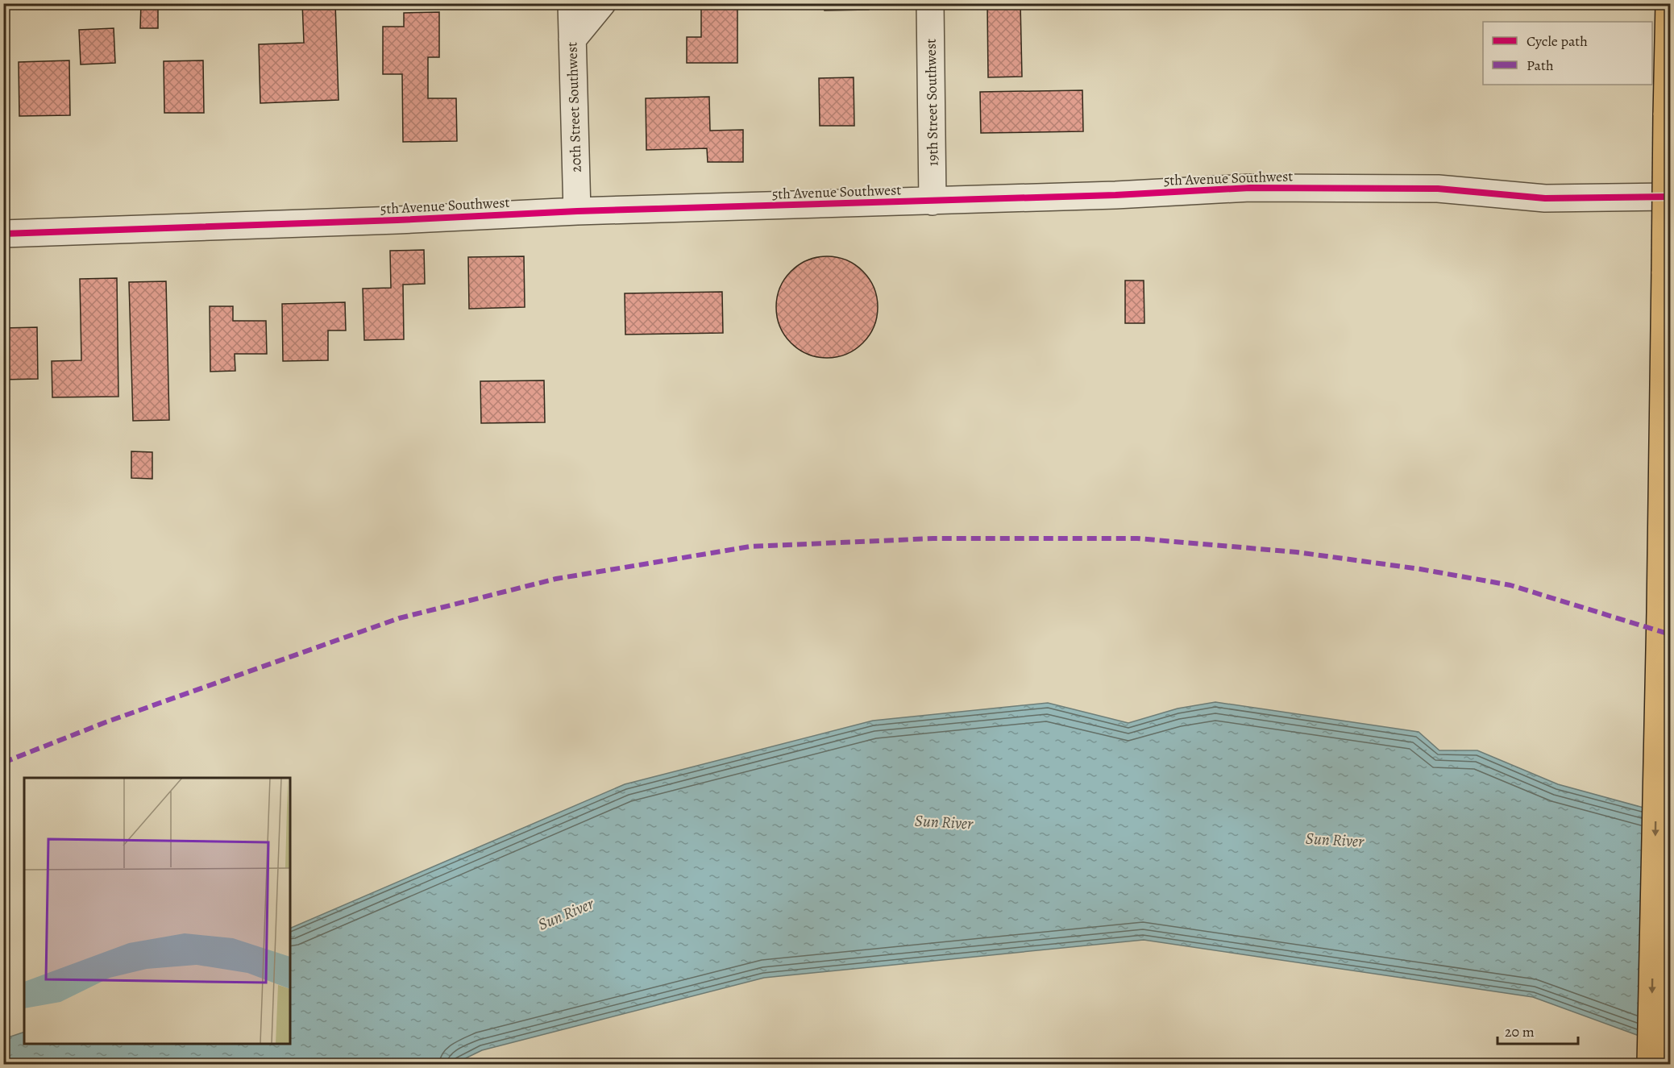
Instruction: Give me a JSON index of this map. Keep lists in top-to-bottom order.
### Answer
{
  "streets": {
    "street": ["19th Street Southwest", "20th Street Southwest", "5th Avenue Southwest"]
  },
  "crossings": [
    ["19th Street Southwest", "5th Avenue Southwest"],
    ["20th Street Southwest", "5th Avenue Southwest"]
  ],
  "water": ["Sun River"],
  "legend": ["Cycle path", "Path"],
  "scale_bar": "20 m"
}
